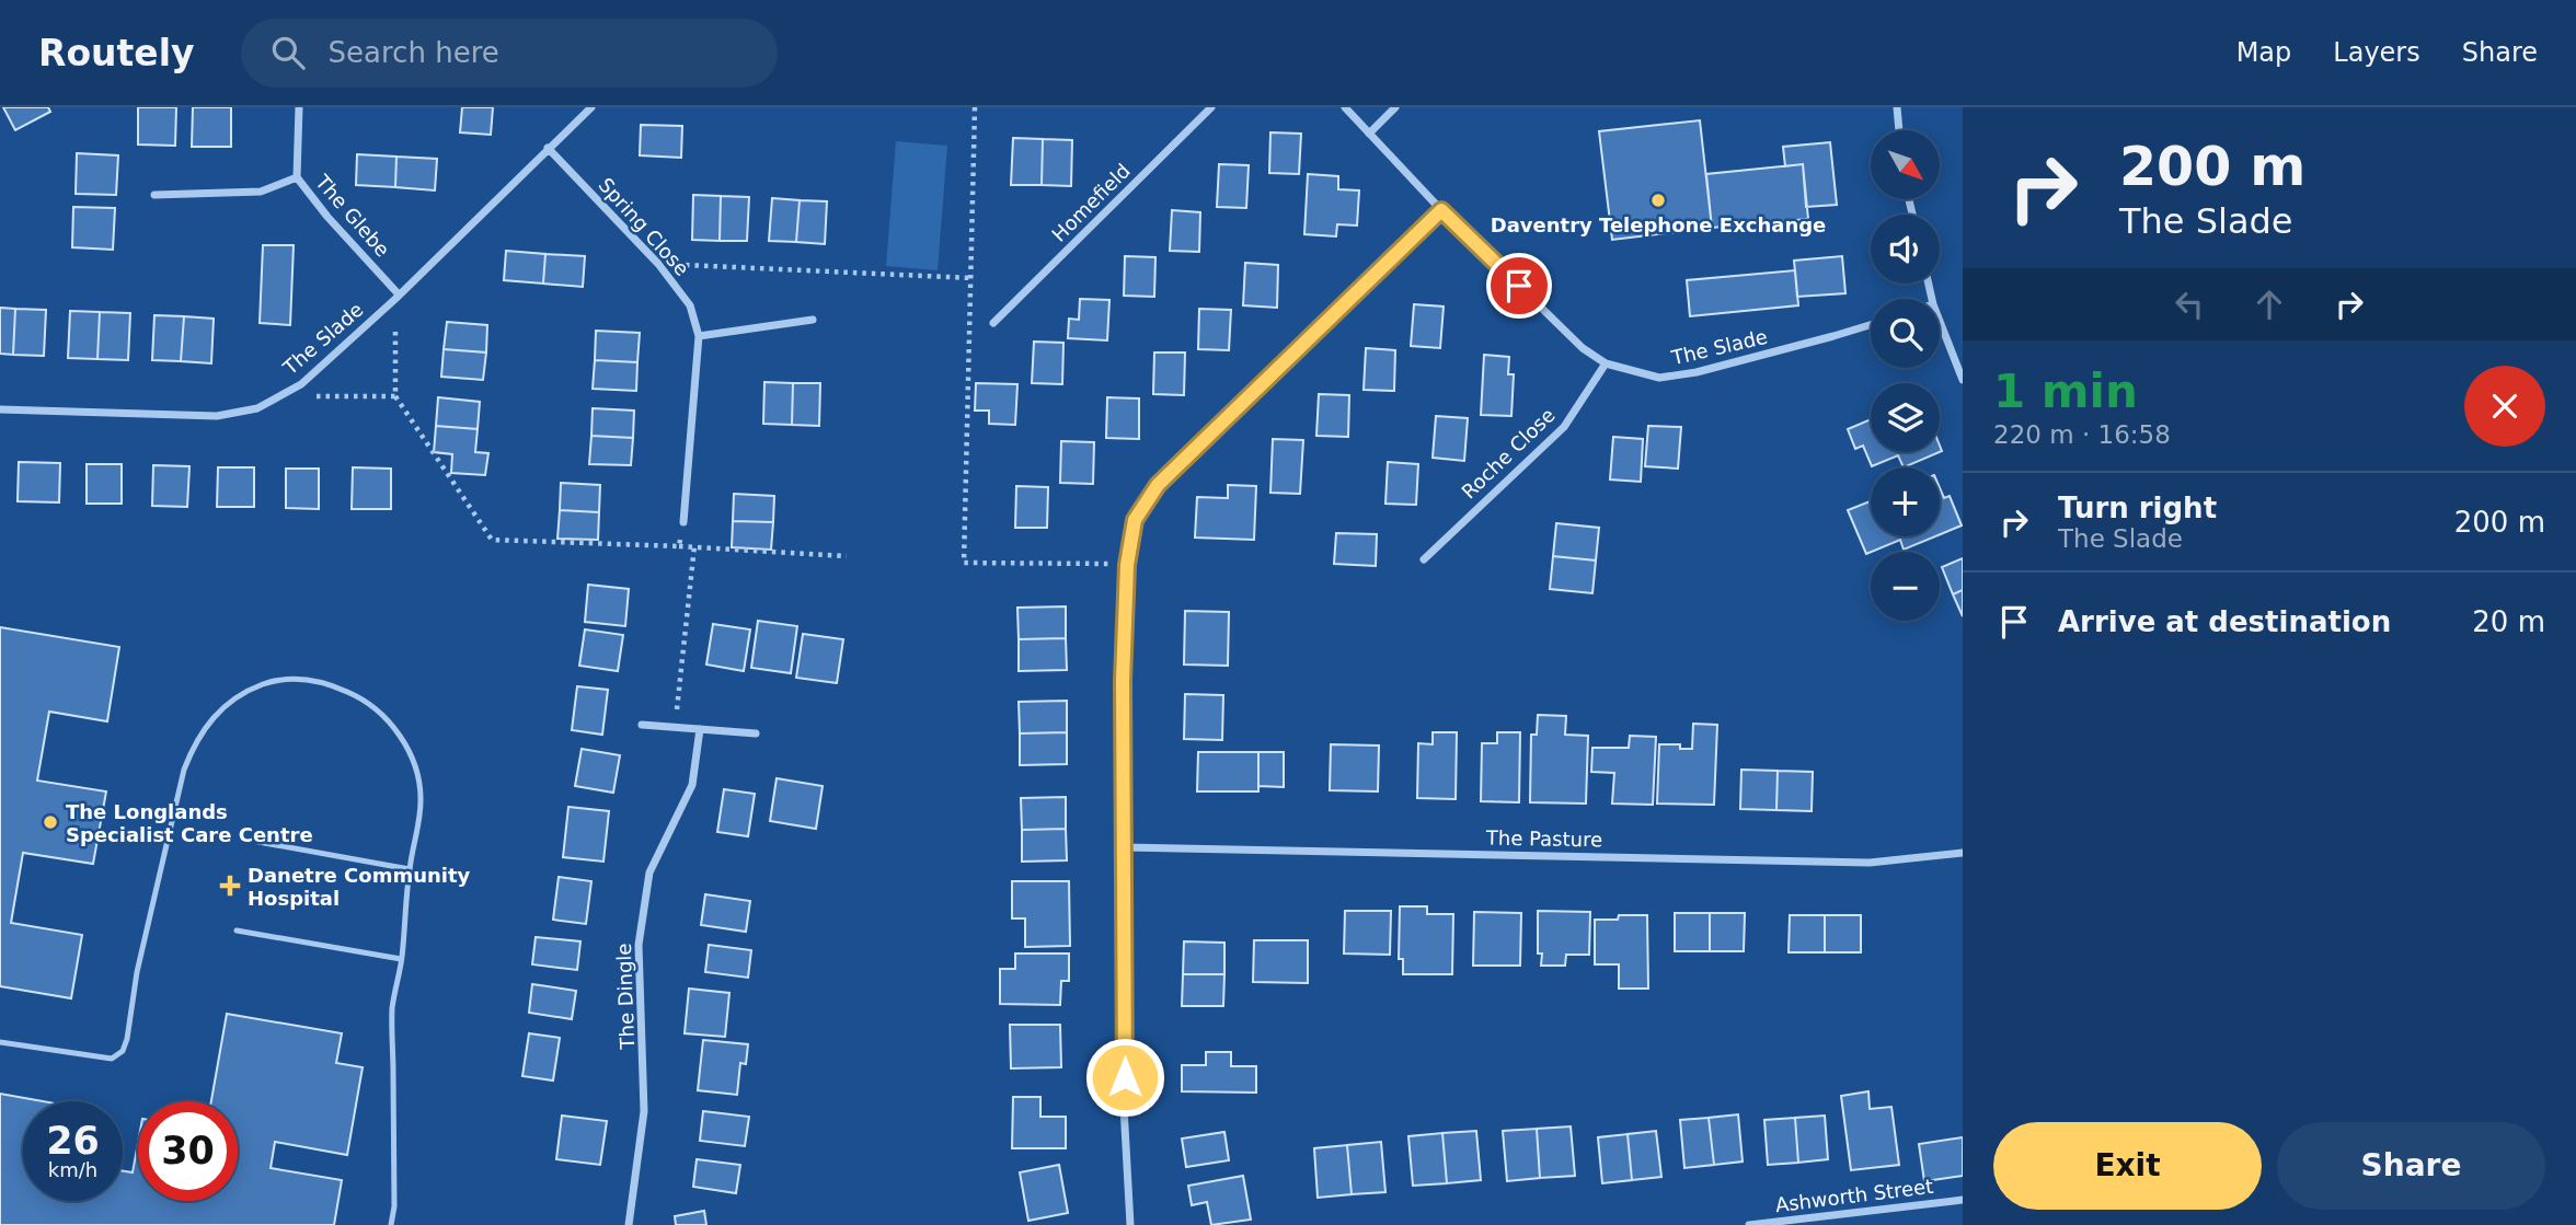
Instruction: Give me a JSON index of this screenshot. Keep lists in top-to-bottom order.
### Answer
{
  "streets": {
    "street": [
      "Homefield",
      "The Glebe",
      "Spring Close",
      "The Slade",
      "Roche Close",
      "The Pasture",
      "The Dingle",
      "Ashworth Street"
    ]
  },
  "crossings": [
    ["The Glebe", "The Slade"],
    ["Spring Close", "The Slade"],
    ["The Slade", "Roche Close"]
  ],
  "places": {
    "other": ["Daventry Telephone Exchange", "The Longlands Specialist Care Centre"],
    "health": ["Danetre Community Hospital"]
  },
  "north": "bottom right",
  "page": {
    "header": "Routely",
    "search": "Search here",
    "nav": ["Map", "Layers", "Share"],
    "turn": ["200 m", "The Slade"],
    "map_buttons": ["+", "−"],
    "heading": ["1 min", "220 m · 16:58"],
    "list": [
      {
        "name": "Turn right",
        "note": "The Slade",
        "value": "200 m"
      },
      {
        "name": "Arrive at destination",
        "value": "20 m"
      }
    ],
    "speed": "26 km/h",
    "limit": "30",
    "buttons": ["Exit", "Share"]
  }
}
